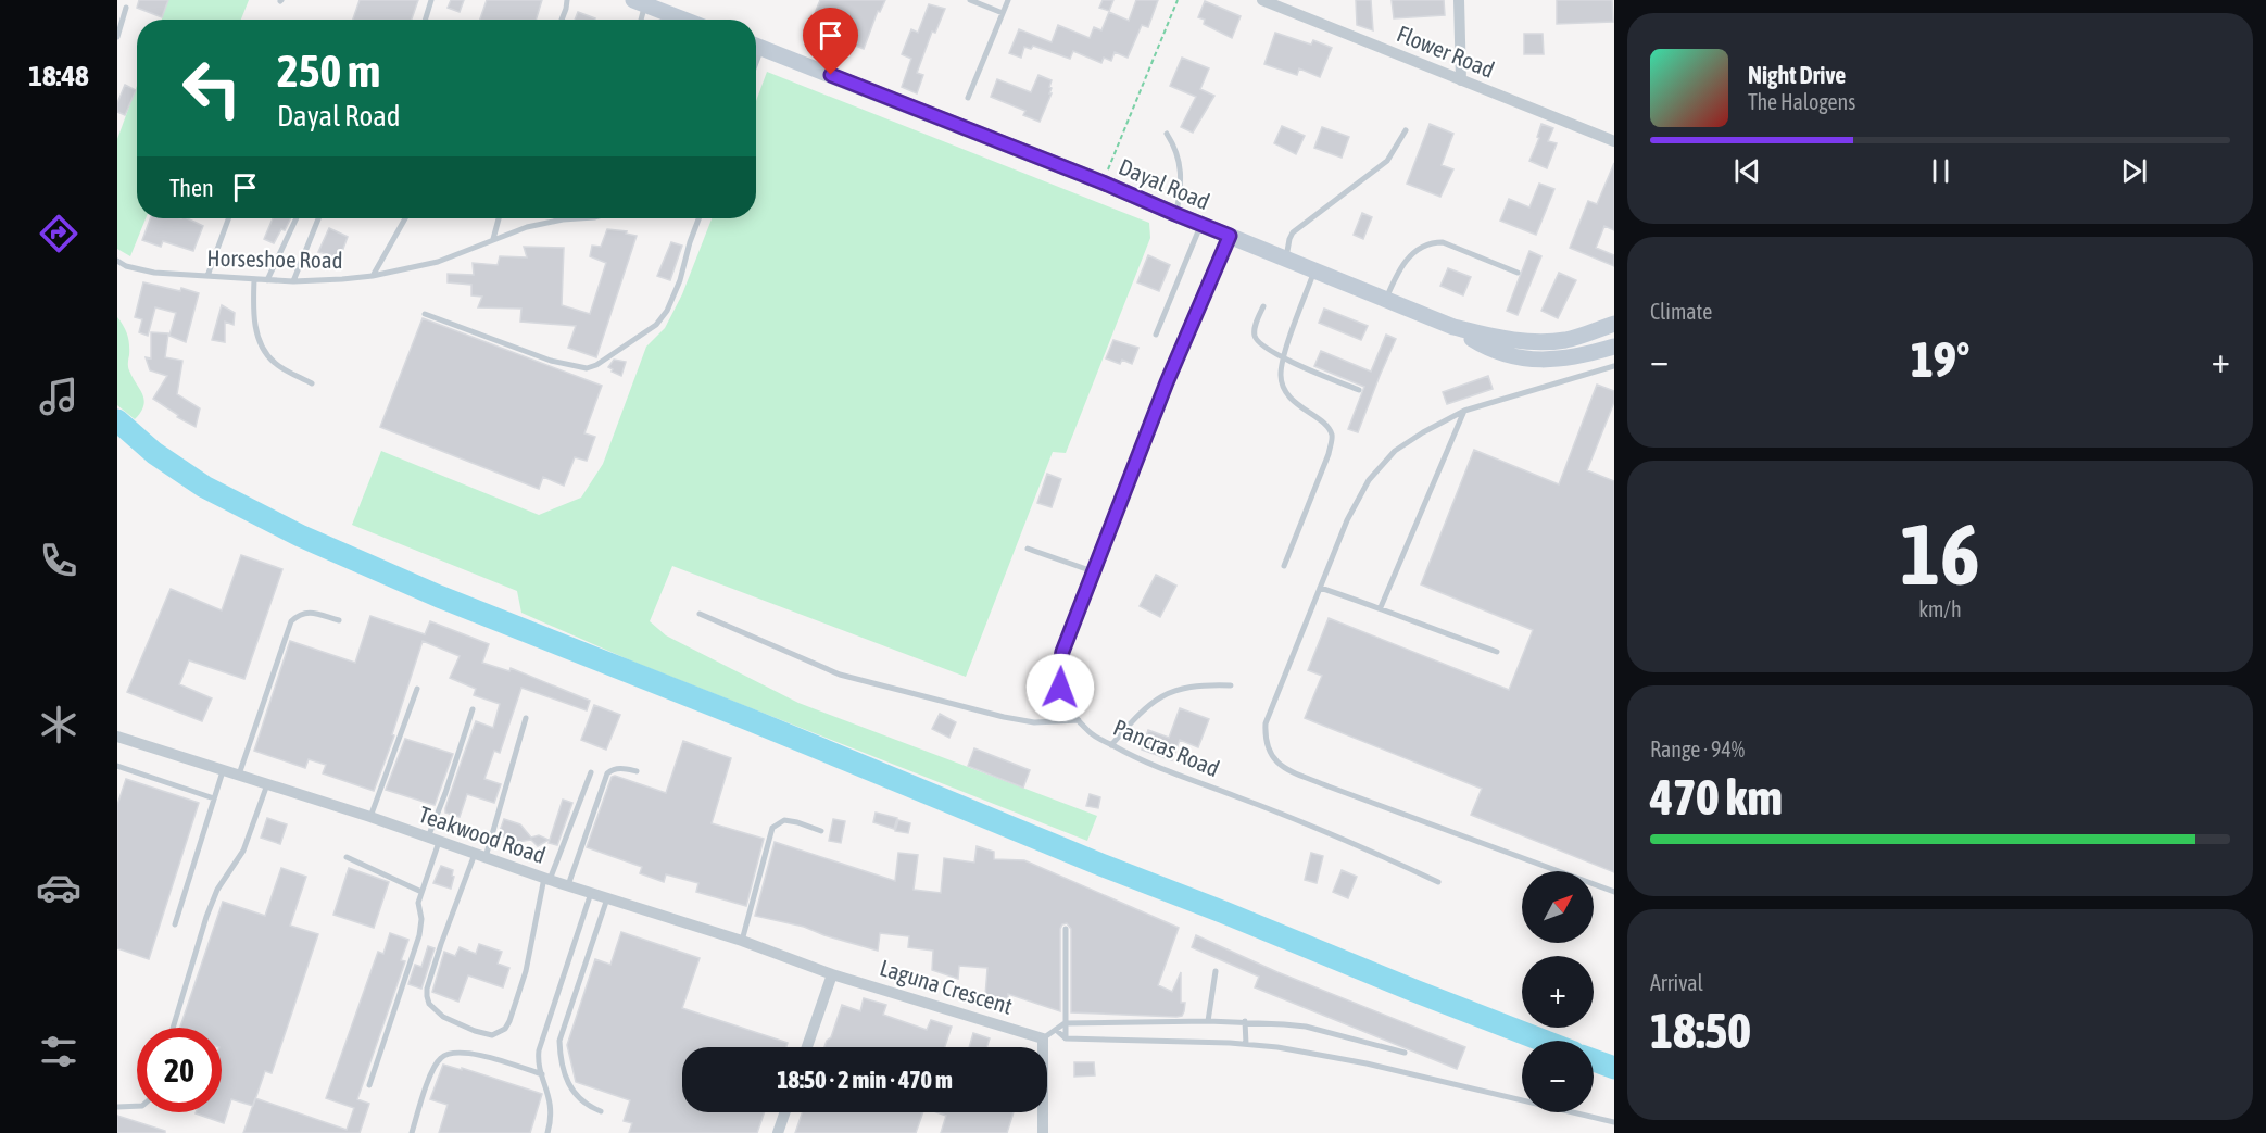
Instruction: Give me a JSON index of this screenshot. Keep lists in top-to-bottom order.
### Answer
{
  "streets": {
    "street": [
      "Flower Road",
      "Dayal Road",
      "Teakwood Road",
      "Laguna Crescent"
    ],
    "lane": ["Horseshoe Road", "Pancras Road"]
  },
  "crossings": [
    ["Dayal Road", "Pancras Road"],
    ["Teakwood Road", "Laguna Crescent"]
  ],
  "north": "top right",
  "page": {
    "tabs": "18:48",
    "turn": ["250 m", "Dayal Road"],
    "song": ["Night Drive", "The Halogens"],
    "then": "Then",
    "tile": [
      "Climate",
      ["16", "km/h"],
      ["Range · 94%", "470 km"],
      ["Arrival", "18:50"]
    ],
    "heat": ["−", "19°", "+"],
    "map_buttons": ["+", "−"],
    "limit": "20",
    "trip": "18:50 · 2 min · 470 m"
  }
}
